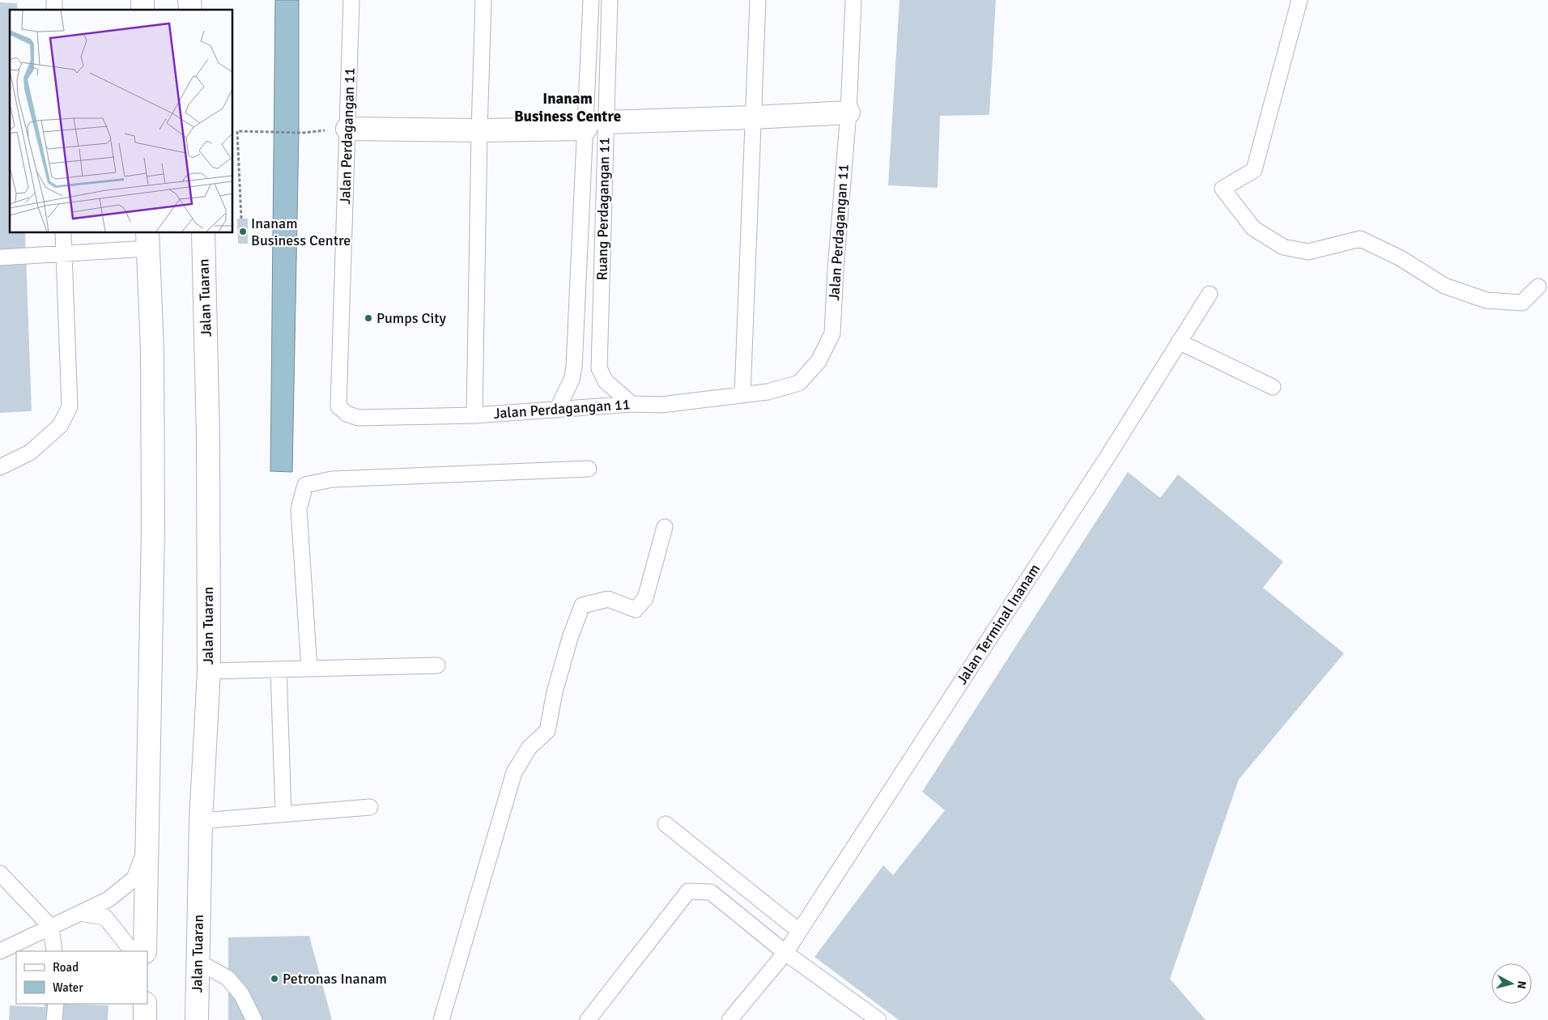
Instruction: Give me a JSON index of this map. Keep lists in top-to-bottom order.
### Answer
{
  "streets": {
    "main road": ["Jalan Tuaran"],
    "lane": ["Jalan Perdagangan 11", "Ruang Perdagangan 11", "Jalan Terminal Inanam"]
  },
  "crossings": [
    ["Jalan Perdagangan 11", "Ruang Perdagangan 11"]
  ],
  "districts": ["Inanam Business Centre"],
  "places": ["Inanam Business Centre", "Pumps City", "Petronas Inanam"],
  "legend": ["Road", "Water"],
  "north": "right"
}
